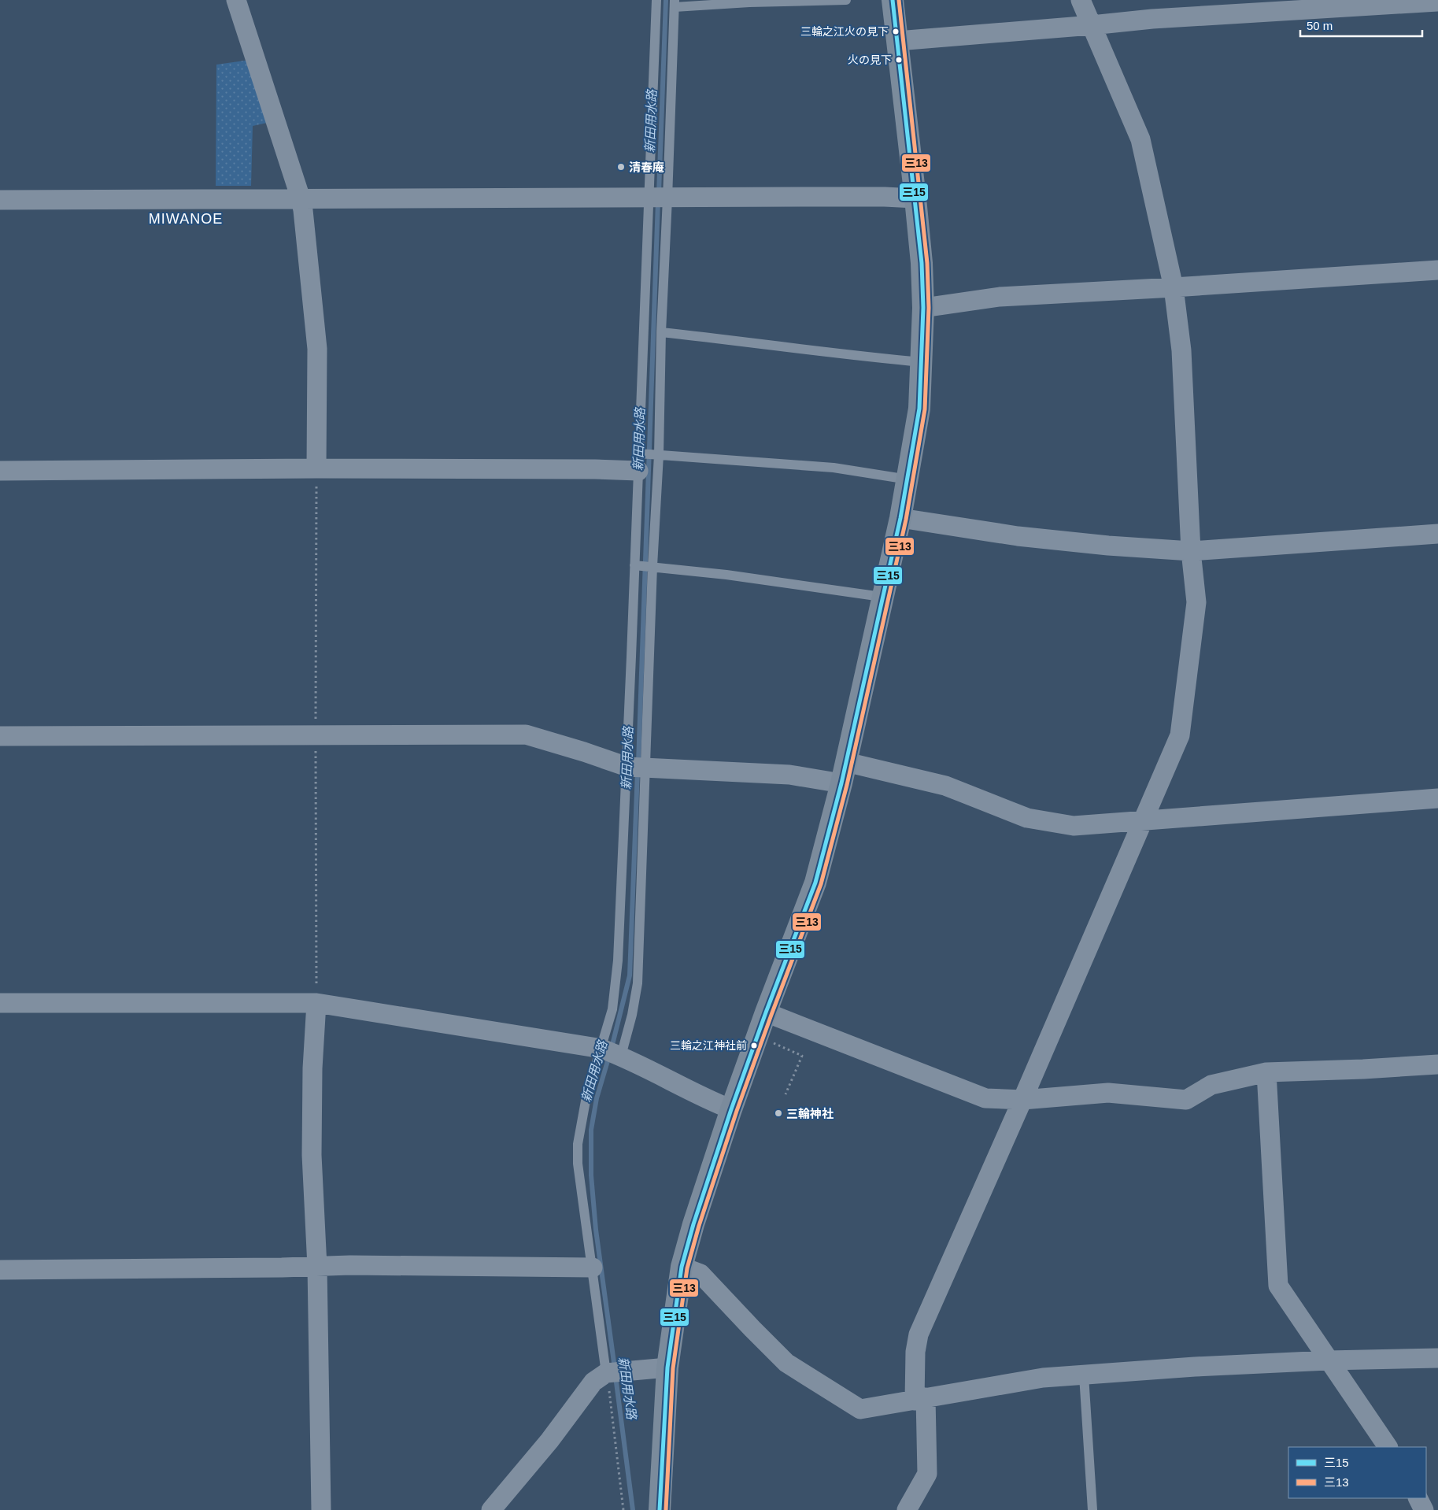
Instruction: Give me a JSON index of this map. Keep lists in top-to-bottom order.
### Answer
{
  "districts": ["MIWANOE"],
  "water": ["新田用水路"],
  "places": [
    "三輪之江火の見下",
    "火の見下",
    "清春庵",
    "三輪之江神社前",
    "三輪神社"
  ],
  "lines": ["transit line 三15", "transit line 三13"],
  "legend": ["三15", "三13"],
  "scale_bar": "50 m"
}
